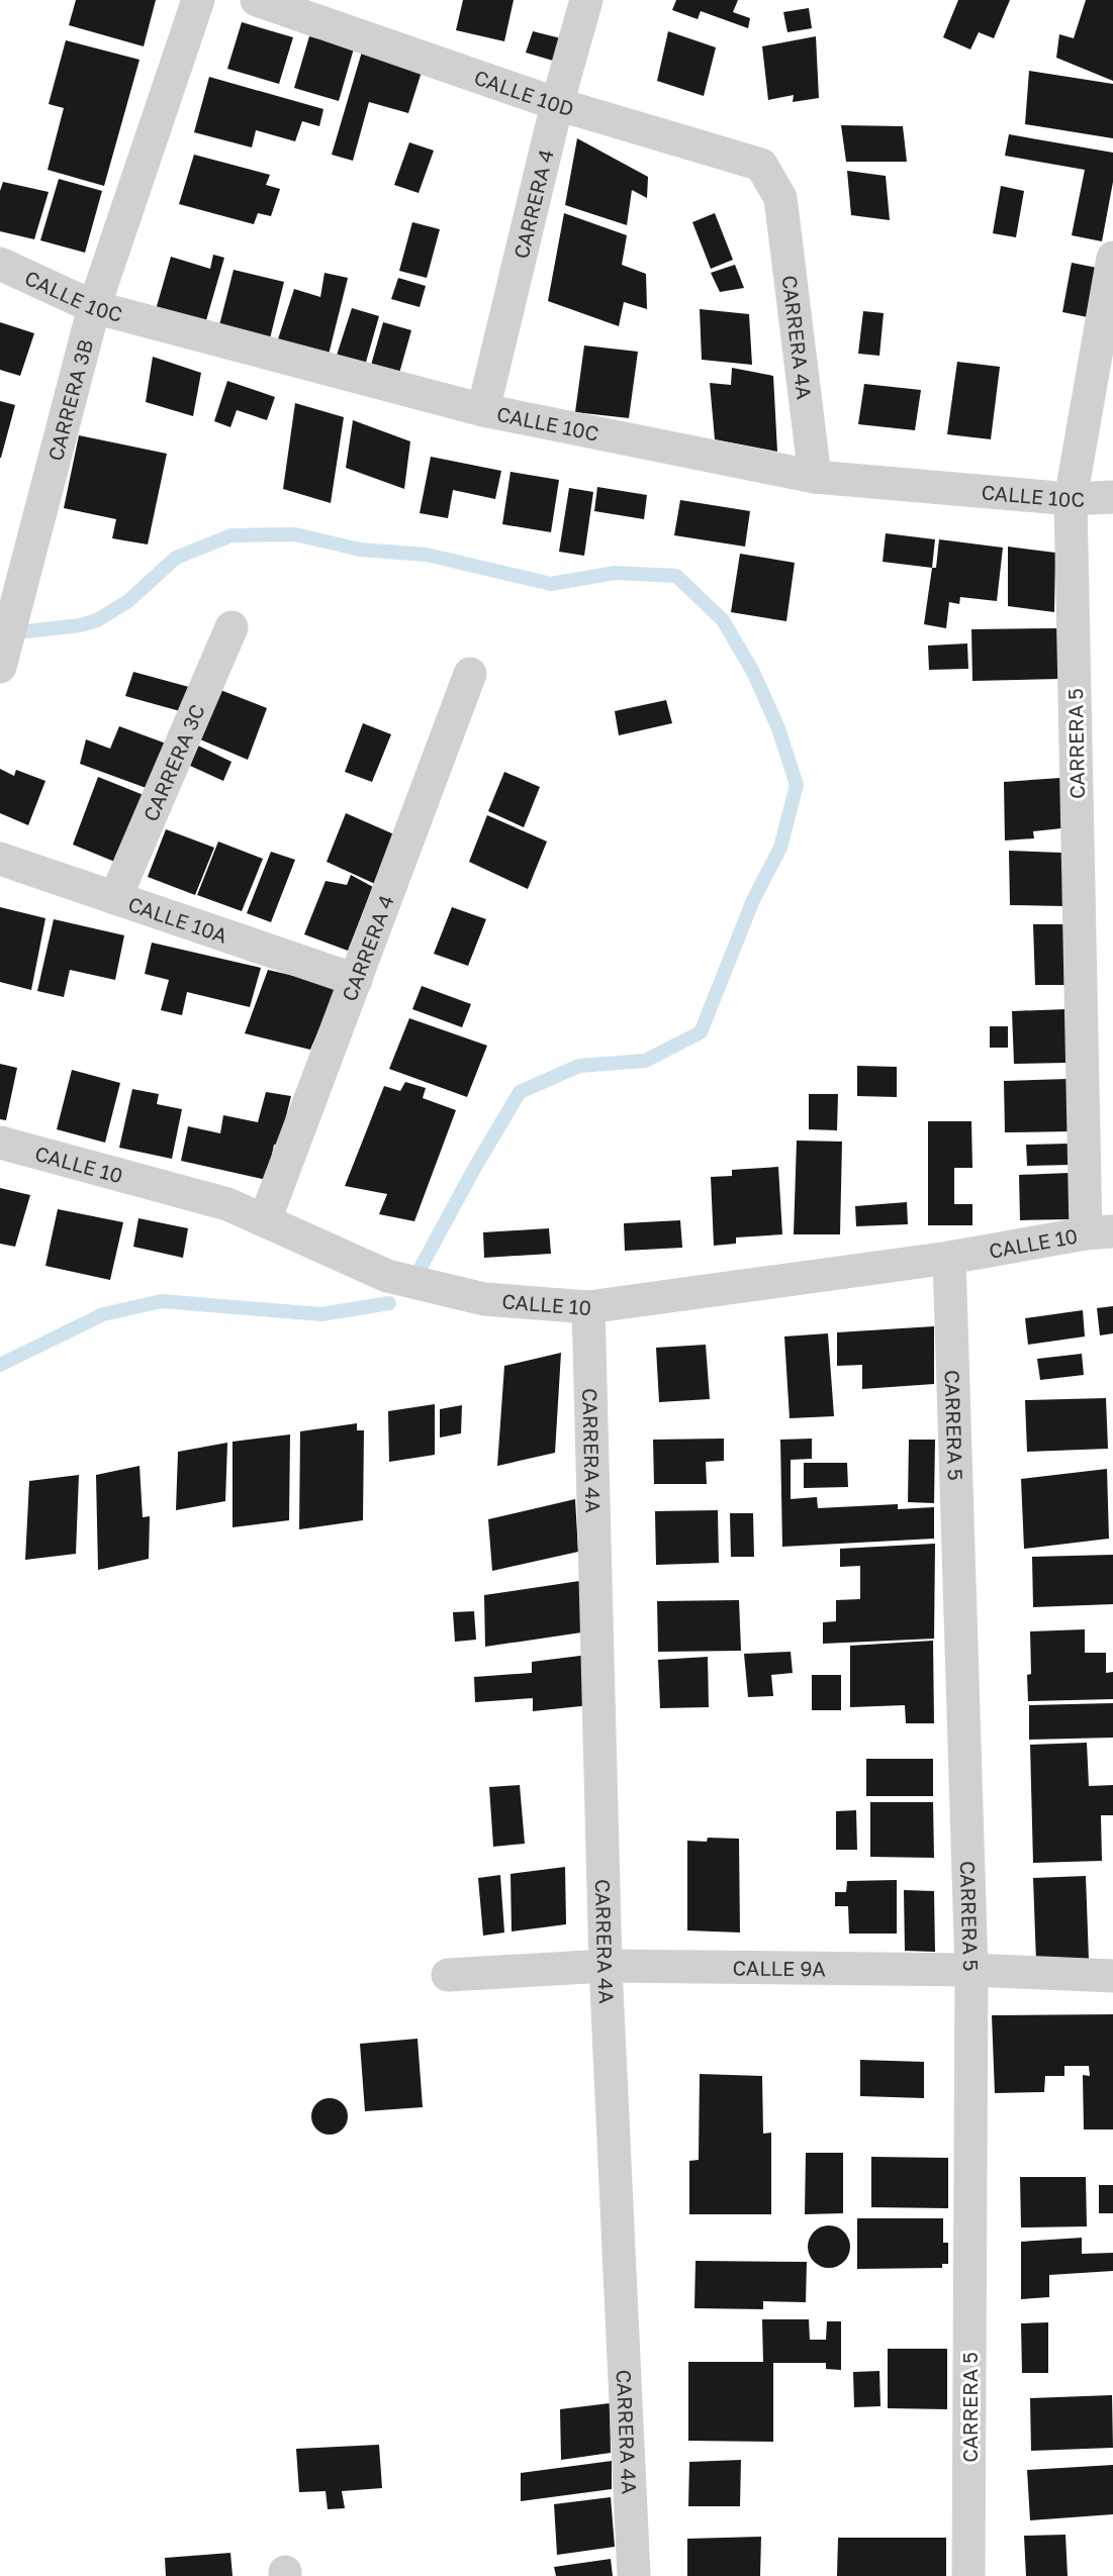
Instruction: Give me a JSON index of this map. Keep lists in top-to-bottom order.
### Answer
{
  "streets": {
    "street": [
      "CALLE 10D",
      "CARRERA 4",
      "CALLE 10C",
      "CARRERA 4A",
      "CARRERA 3B",
      "CARRERA 5",
      "CARRERA 3C",
      "CALLE 10A",
      "CALLE 10",
      "CALLE 9A"
    ]
  },
  "crossings": [
    ["CALLE 10D", "CARRERA 4"],
    ["CALLE 10D", "CARRERA 4A"],
    ["CARRERA 4", "CALLE 10C"],
    ["CARRERA 4", "CALLE 10A"],
    ["CARRERA 4", "CALLE 10"],
    ["CALLE 10C", "CARRERA 4A"],
    ["CALLE 10C", "CARRERA 3B"],
    ["CALLE 10C", "CARRERA 5"],
    ["CARRERA 4A", "CALLE 10"],
    ["CARRERA 4A", "CALLE 9A"],
    ["CARRERA 5", "CALLE 10"],
    ["CARRERA 5", "CALLE 9A"],
    ["CARRERA 3C", "CALLE 10A"]
  ]
}
